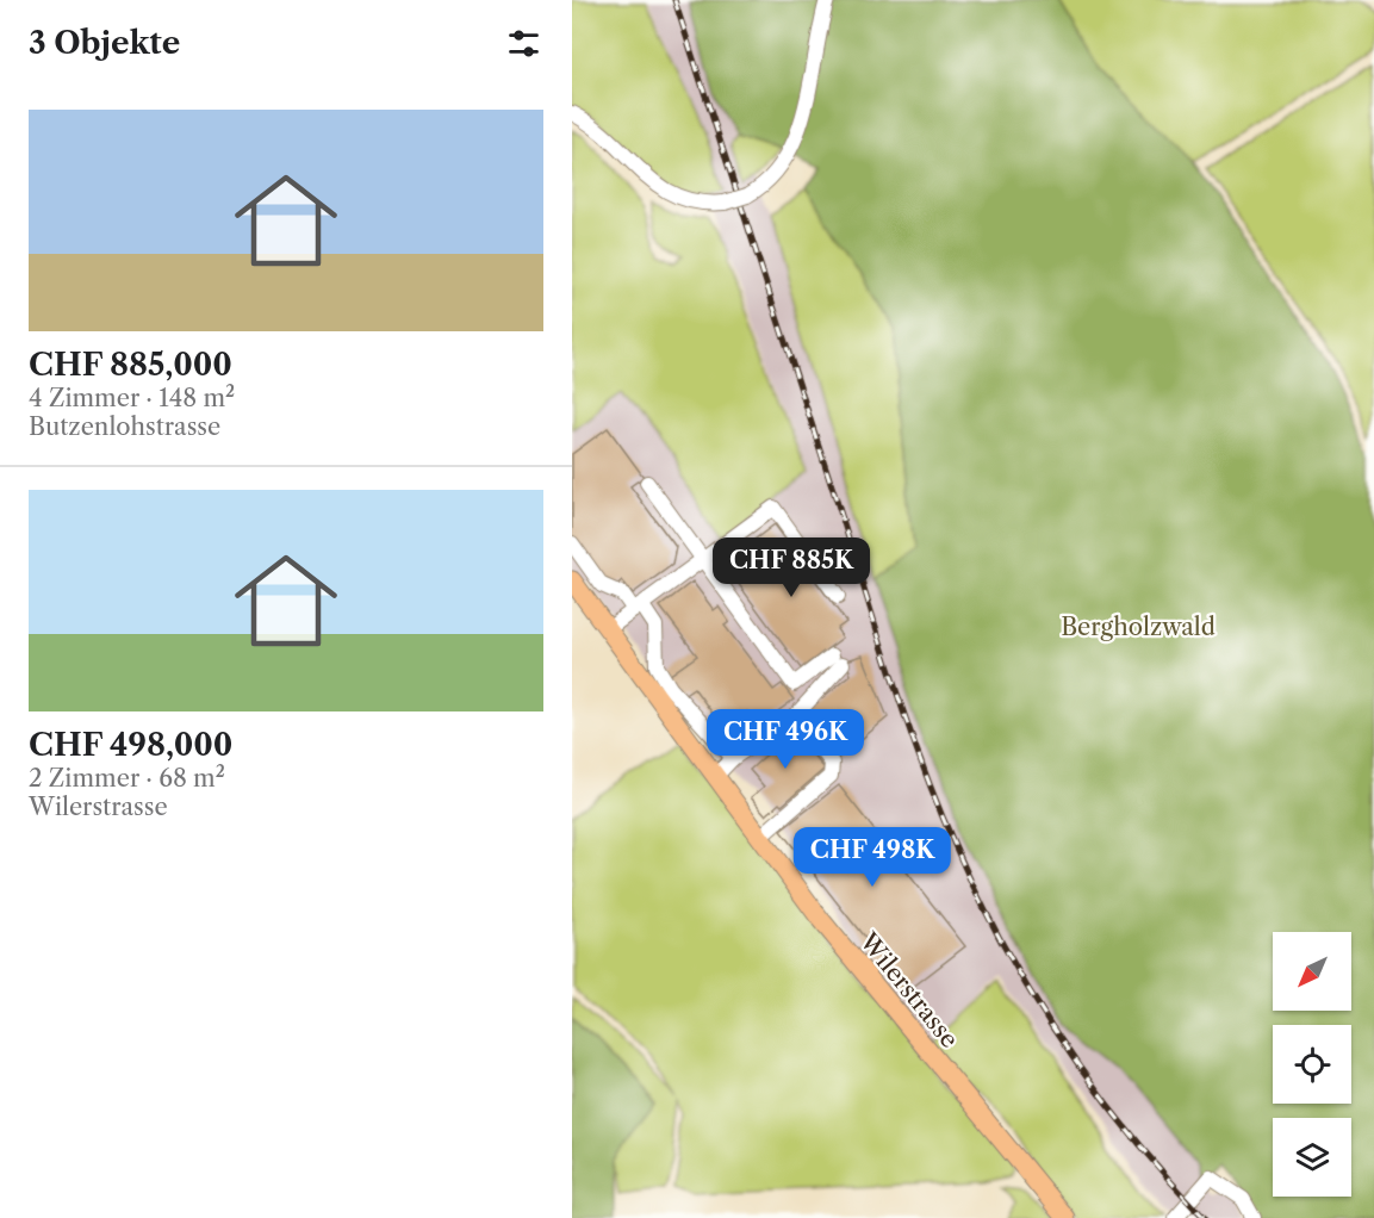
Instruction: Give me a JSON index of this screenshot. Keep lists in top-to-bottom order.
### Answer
{
  "streets": {
    "main road": ["Wilerstrasse"]
  },
  "parks": ["Bergholzwald"],
  "north": "bottom left",
  "page": {
    "heading": "3 Objekte",
    "list": [
      {
        "name": "CHF 885,000",
        "note": "4 Zimmer · 148 m² · Butzenlohstrasse"
      },
      {
        "name": "CHF 498,000",
        "note": "2 Zimmer · 68 m² · Wilerstrasse"
      }
    ],
    "price": ["CHF 885K", "CHF 496K", "CHF 498K"]
  }
}
